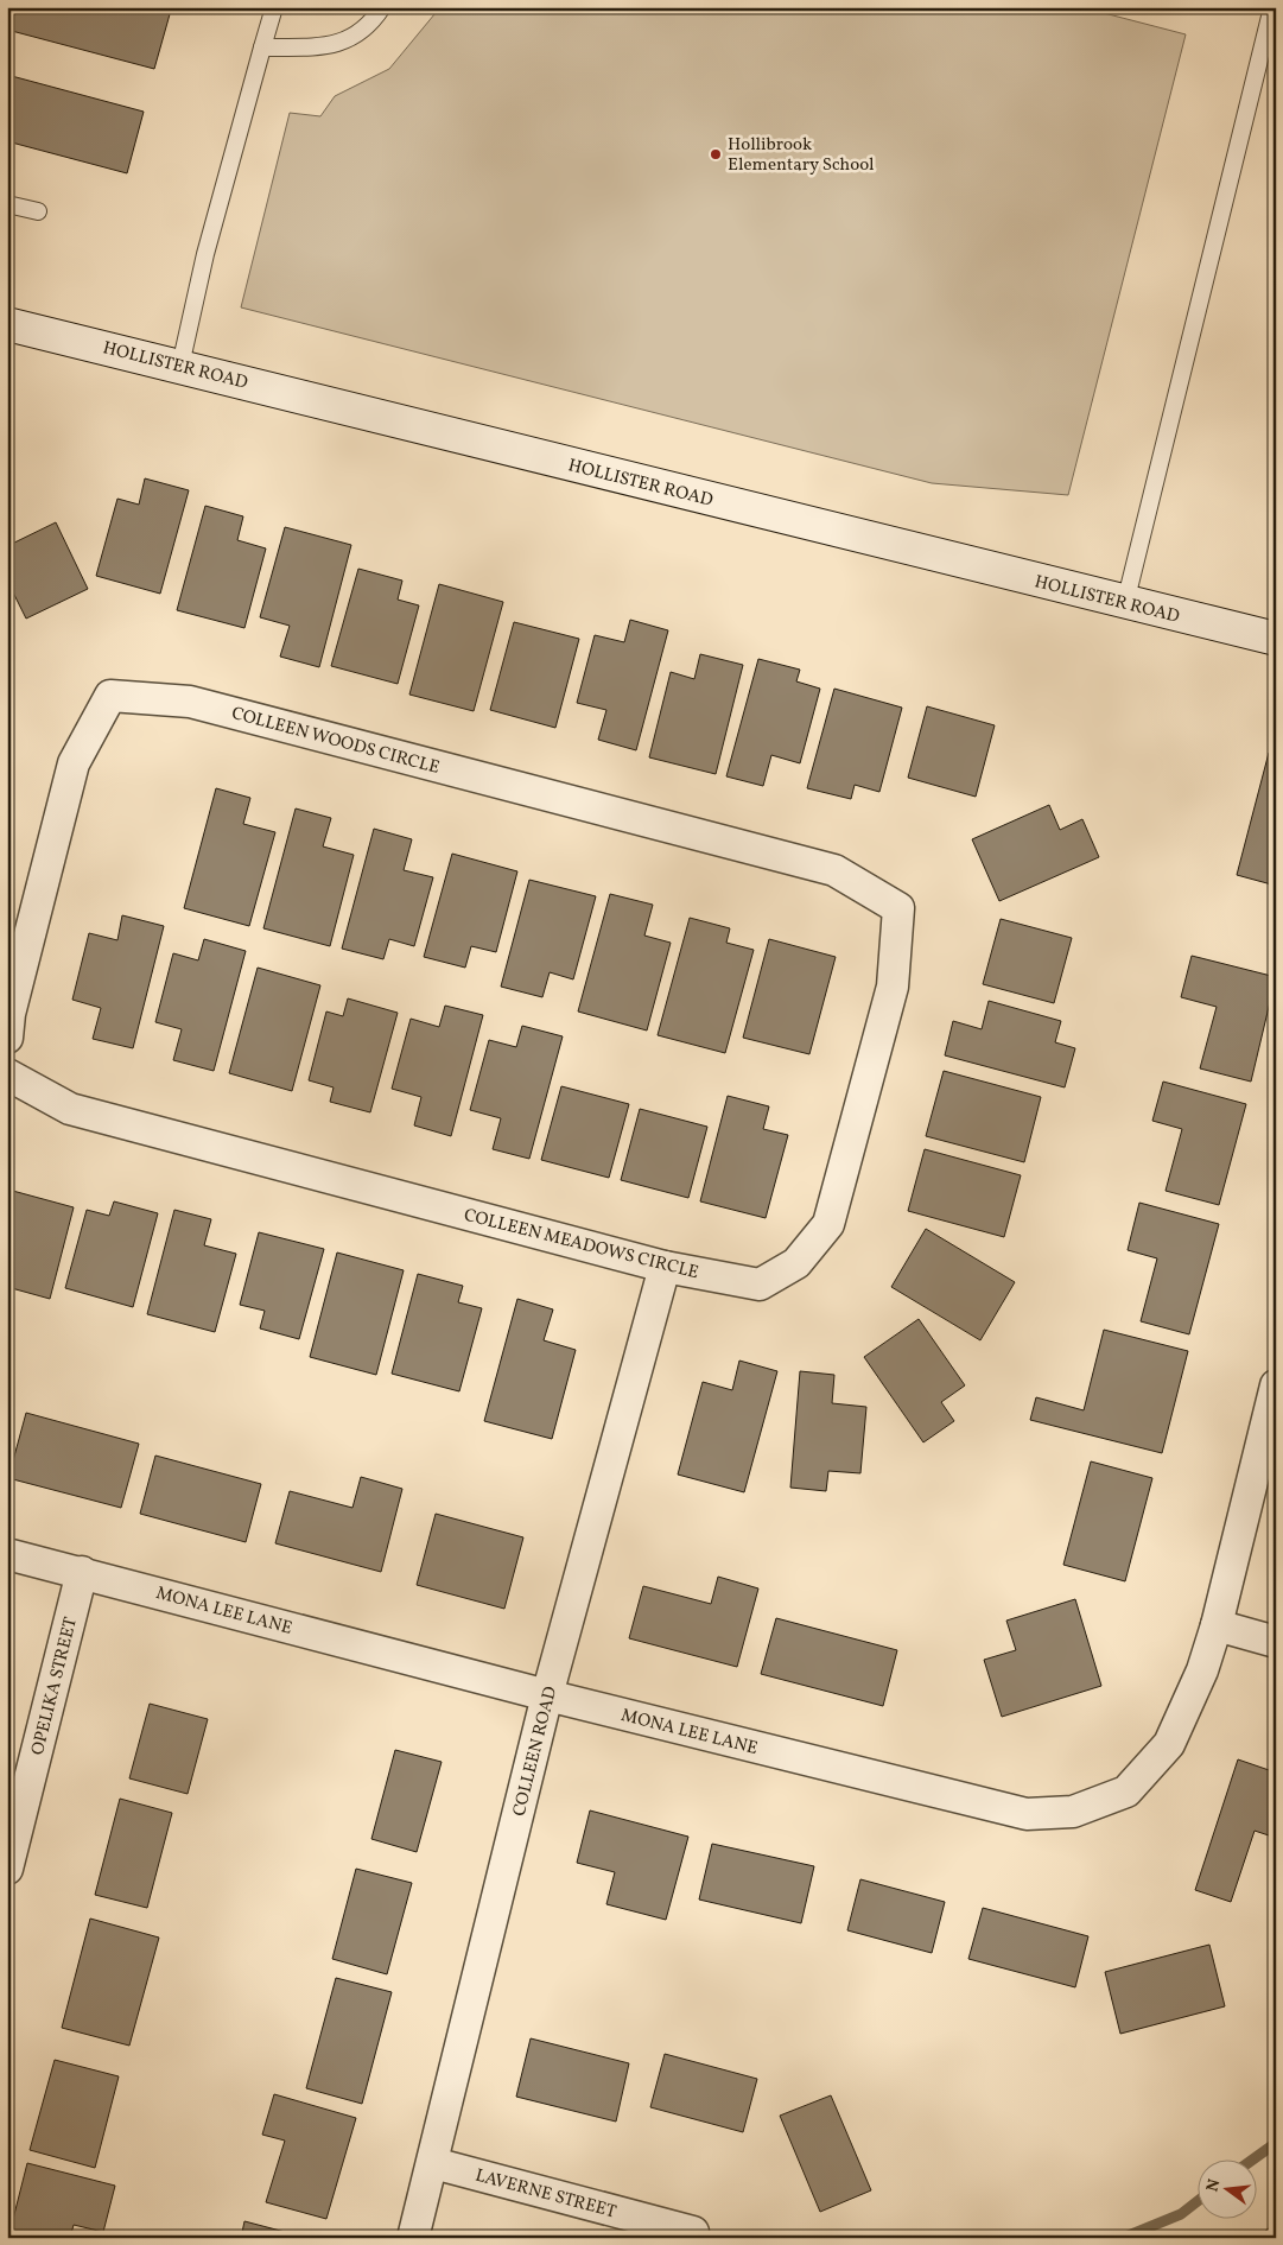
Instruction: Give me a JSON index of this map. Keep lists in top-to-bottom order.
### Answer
{
  "streets": {
    "street": [
      "HOLLISTER ROAD",
      "COLLEEN WOODS CIRCLE",
      "COLLEEN MEADOWS CIRCLE",
      "MONA LEE LANE",
      "OPELIKA STREET",
      "COLLEEN ROAD",
      "LAVERNE STREET"
    ]
  },
  "crossings": [
    ["COLLEEN WOODS CIRCLE", "COLLEEN MEADOWS CIRCLE"],
    ["COLLEEN MEADOWS CIRCLE", "COLLEEN ROAD"],
    ["MONA LEE LANE", "OPELIKA STREET"],
    ["MONA LEE LANE", "COLLEEN ROAD"],
    ["COLLEEN ROAD", "LAVERNE STREET"]
  ],
  "places": ["Hollibrook Elementary School"],
  "north": "left"
}
